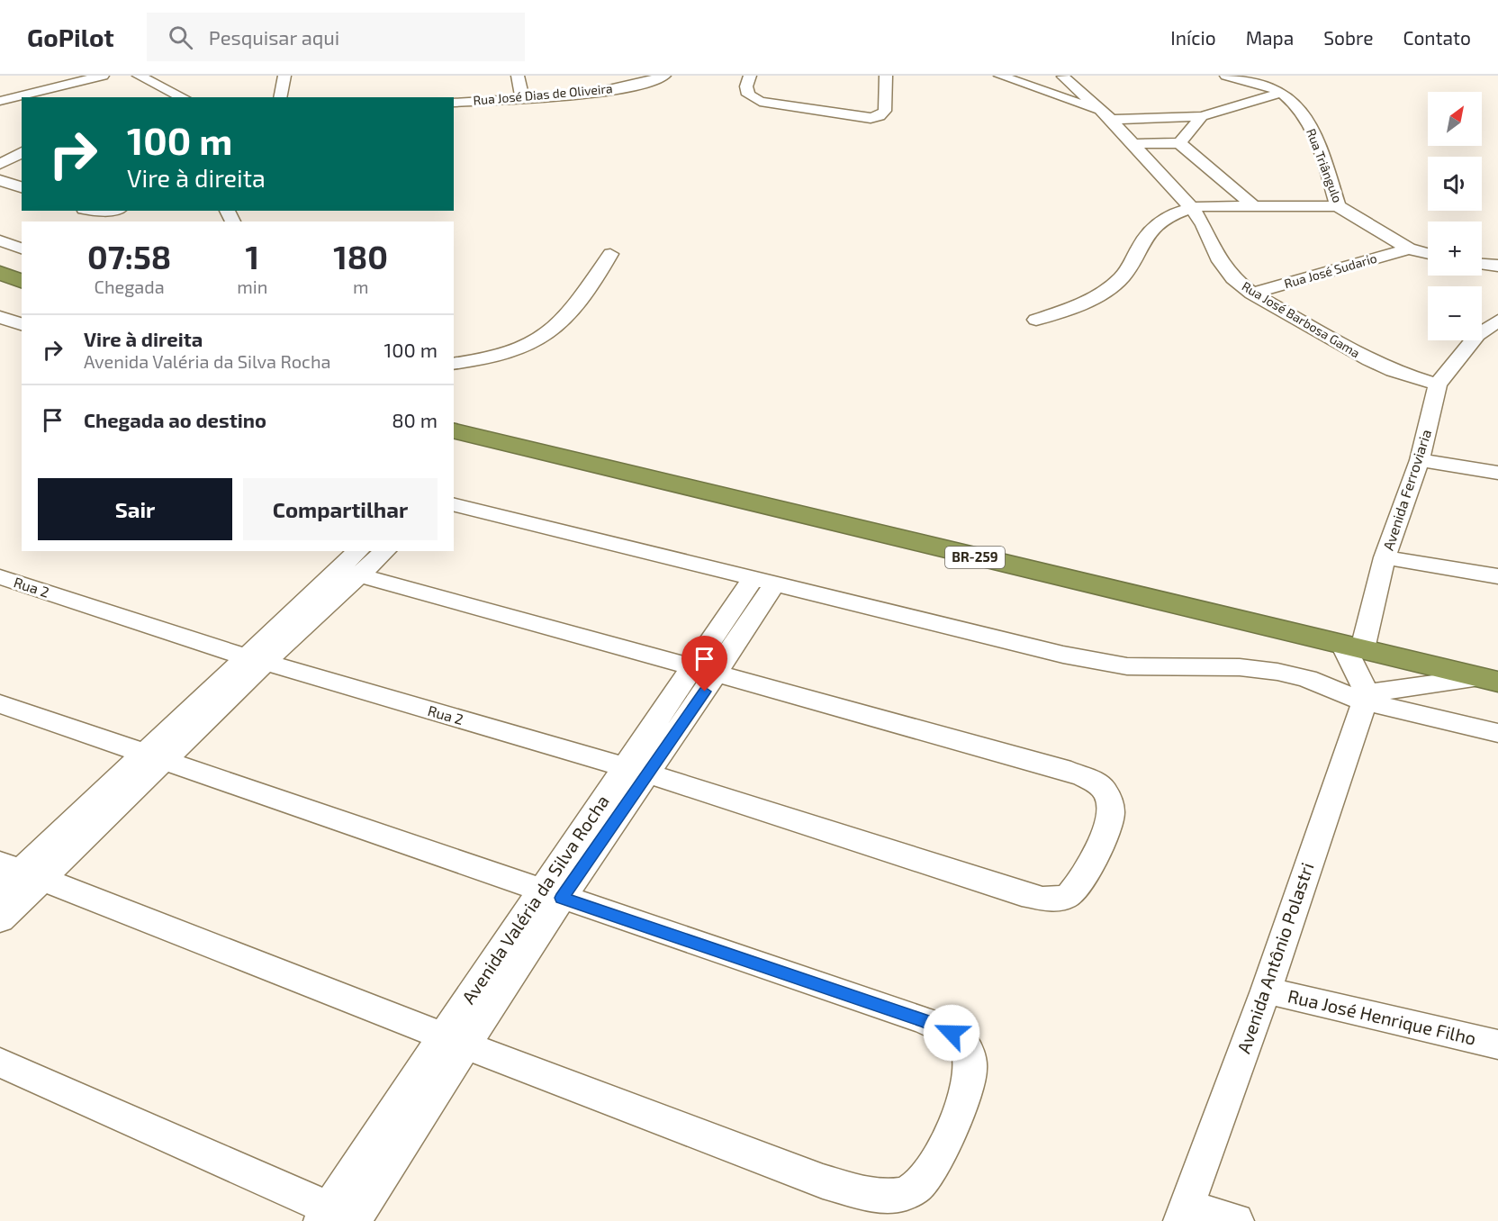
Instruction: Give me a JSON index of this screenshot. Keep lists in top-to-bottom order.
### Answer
{
  "streets": {
    "highway": ["BR-259"],
    "street": [
      "Rua José Dias de Oliveira",
      "Rua Triângulo",
      "Rua José Sudario",
      "Rua José Barbosa Gama",
      "Avenida Ferroviaria",
      "Rua 2",
      "Avenida Valéria da Silva Rocha",
      "Avenida Antônio Polastri",
      "Rua José Henrique Filho"
    ]
  },
  "crossings": [
    ["Rua Triângulo", "Rua José Sudario"],
    ["Rua José Sudario", "Rua José Barbosa Gama"],
    ["Rua José Barbosa Gama", "Avenida Ferroviaria"],
    ["Avenida Ferroviaria", "BR-259"],
    ["Rua 2", "Avenida Valéria da Silva Rocha"],
    ["Avenida Antônio Polastri", "Rua José Henrique Filho"]
  ],
  "north": "top right",
  "page": {
    "header": "GoPilot",
    "search": "Pesquisar aqui",
    "nav": [
      "Início",
      "Mapa",
      "Sobre",
      "Contato"
    ],
    "map_buttons": ["+", "−"],
    "turn": ["100 m", "Vire à direita"],
    "eta": [
      "07:58",
      "Chegada",
      "1",
      "min",
      "180",
      "m"
    ],
    "list": [
      {
        "name": "Vire à direita",
        "note": "Avenida Valéria da Silva Rocha",
        "value": "100 m"
      },
      {
        "name": "Chegada ao destino",
        "value": "80 m"
      }
    ],
    "buttons": ["Sair", "Compartilhar"]
  }
}
